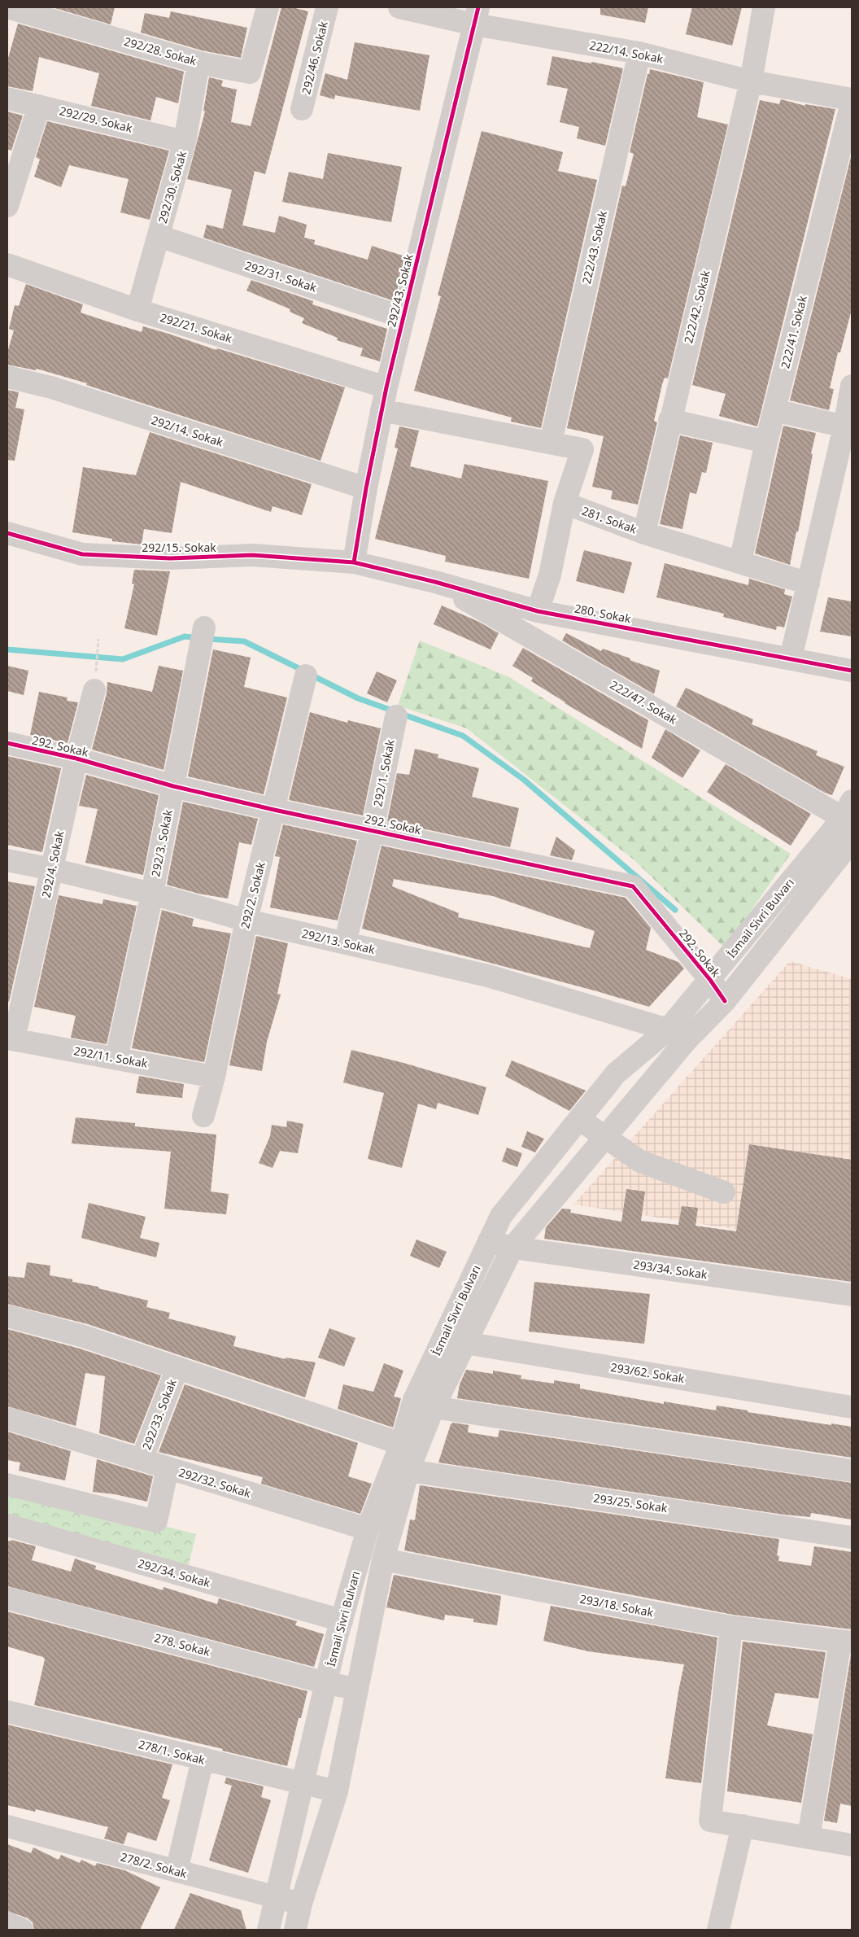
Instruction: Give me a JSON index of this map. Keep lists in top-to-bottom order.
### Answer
{
  "streets": {
    "street": [
      "292/28. Sokak",
      "222/14. Sokak",
      "292/46. Sokak",
      "292/29. Sokak",
      "292/30. Sokak",
      "222/43. Sokak",
      "292/31. Sokak",
      "292/43. Sokak",
      "222/42. Sokak",
      "292/21. Sokak",
      "222/41. Sokak",
      "292/14. Sokak",
      "281. Sokak",
      "292/15. Sokak",
      "280. Sokak",
      "222/47. Sokak",
      "292. Sokak",
      "292/1. Sokak",
      "292/3. Sokak",
      "292/4. Sokak",
      "292/2. Sokak",
      "İsmail Sivri Bulvarı",
      "292/13. Sokak",
      "292/11. Sokak",
      "293/34. Sokak",
      "293/62. Sokak",
      "292/33. Sokak",
      "292/32. Sokak",
      "293/25. Sokak",
      "292/34. Sokak",
      "293/18. Sokak",
      "278. Sokak",
      "278/1. Sokak",
      "278/2. Sokak"
    ]
  },
  "crossings": [
    ["292/28. Sokak", "292/30. Sokak"],
    ["222/14. Sokak", "222/43. Sokak"],
    ["222/14. Sokak", "292/43. Sokak"],
    ["222/14. Sokak", "222/42. Sokak"],
    ["222/14. Sokak", "222/41. Sokak"],
    ["292/29. Sokak", "292/30. Sokak"],
    ["292/30. Sokak", "292/31. Sokak"],
    ["292/30. Sokak", "292/21. Sokak"],
    ["292/31. Sokak", "292/43. Sokak"],
    ["292/43. Sokak", "292/21. Sokak"],
    ["292/43. Sokak", "292/14. Sokak"],
    ["292/43. Sokak", "292/15. Sokak"],
    ["292/43. Sokak", "280. Sokak"],
    ["222/42. Sokak", "281. Sokak"],
    ["222/41. Sokak", "281. Sokak"],
    ["292/15. Sokak", "280. Sokak"],
    ["280. Sokak", "222/47. Sokak"],
    ["222/47. Sokak", "İsmail Sivri Bulvarı"],
    ["292. Sokak", "292/1. Sokak"],
    ["292. Sokak", "292/3. Sokak"],
    ["292. Sokak", "292/4. Sokak"],
    ["292. Sokak", "292/2. Sokak"],
    ["292. Sokak", "İsmail Sivri Bulvarı"],
    ["292/1. Sokak", "292/13. Sokak"],
    ["292/3. Sokak", "292/13. Sokak"],
    ["292/3. Sokak", "292/11. Sokak"],
    ["292/4. Sokak", "292/13. Sokak"],
    ["292/4. Sokak", "292/11. Sokak"],
    ["292/2. Sokak", "292/13. Sokak"],
    ["292/2. Sokak", "292/11. Sokak"],
    ["İsmail Sivri Bulvarı", "292/13. Sokak"],
    ["İsmail Sivri Bulvarı", "293/34. Sokak"],
    ["İsmail Sivri Bulvarı", "293/62. Sokak"],
    ["İsmail Sivri Bulvarı", "292/32. Sokak"],
    ["İsmail Sivri Bulvarı", "293/25. Sokak"],
    ["İsmail Sivri Bulvarı", "292/34. Sokak"],
    ["İsmail Sivri Bulvarı", "293/18. Sokak"],
    ["İsmail Sivri Bulvarı", "278. Sokak"],
    ["İsmail Sivri Bulvarı", "278/1. Sokak"],
    ["İsmail Sivri Bulvarı", "278/2. Sokak"]
  ]
}
